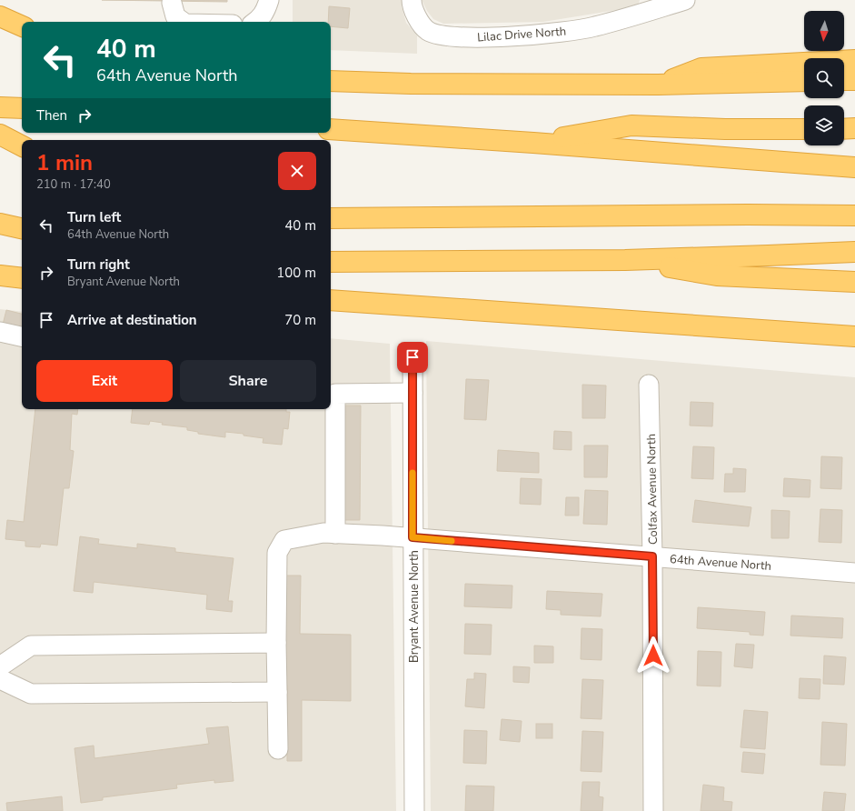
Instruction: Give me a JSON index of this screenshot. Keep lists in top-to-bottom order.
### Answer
{
  "streets": {
    "street": [
      "Lilac Drive North",
      "Colfax Avenue North",
      "64th Avenue North",
      "Bryant Avenue North"
    ]
  },
  "crossings": [
    ["Colfax Avenue North", "64th Avenue North"],
    ["64th Avenue North", "Bryant Avenue North"]
  ],
  "north": "bottom",
  "page": {
    "turn": ["40 m", "64th Avenue North"],
    "then": "Then",
    "heading": ["1 min", "210 m · 17:40"],
    "list": [
      {
        "name": "Turn left",
        "note": "64th Avenue North",
        "value": "40 m"
      },
      {
        "name": "Turn right",
        "note": "Bryant Avenue North",
        "value": "100 m"
      },
      {
        "name": "Arrive at destination",
        "value": "70 m"
      }
    ],
    "buttons": ["Exit", "Share"]
  }
}
